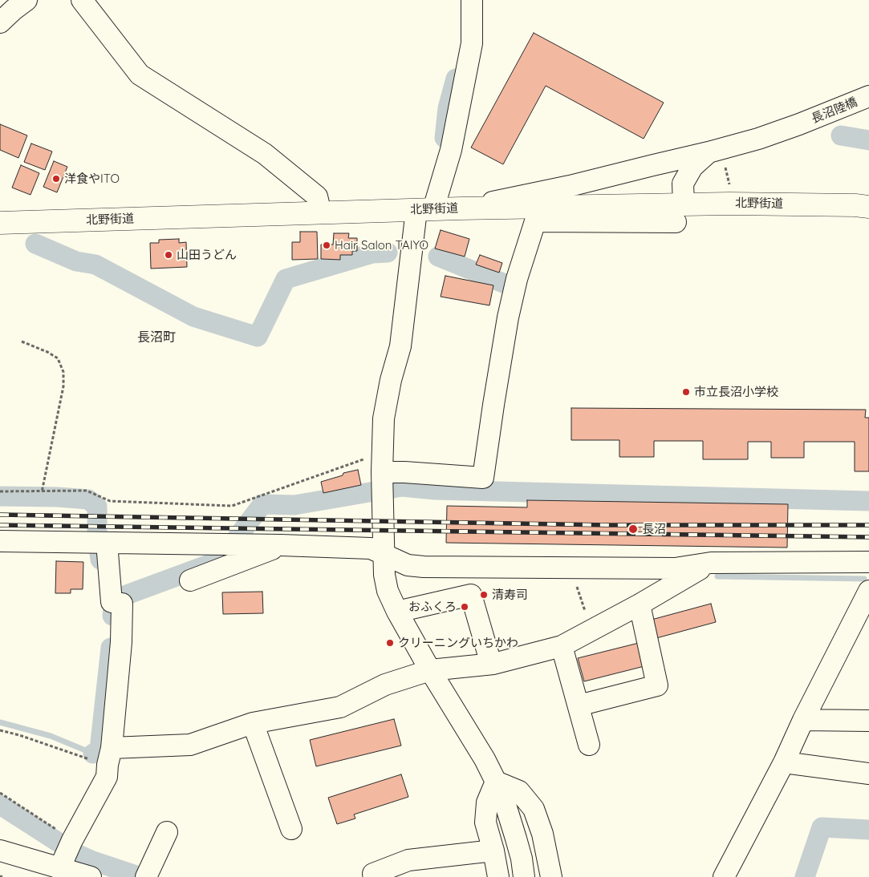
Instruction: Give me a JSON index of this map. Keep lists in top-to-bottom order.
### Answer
{
  "streets": {
    "main road": ["北野街道"],
    "street": ["長沼陸橋"]
  },
  "crossings": [
    ["長沼陸橋", "北野街道"]
  ],
  "districts": ["長沼町"],
  "places": [
    "洋食やITO",
    "Hair Salon TAIYO",
    "山田うどん",
    "市立長沼小学校",
    "長沼",
    "清寿司",
    "おふくろ",
    "クリーニングいちかわ"
  ]
}
